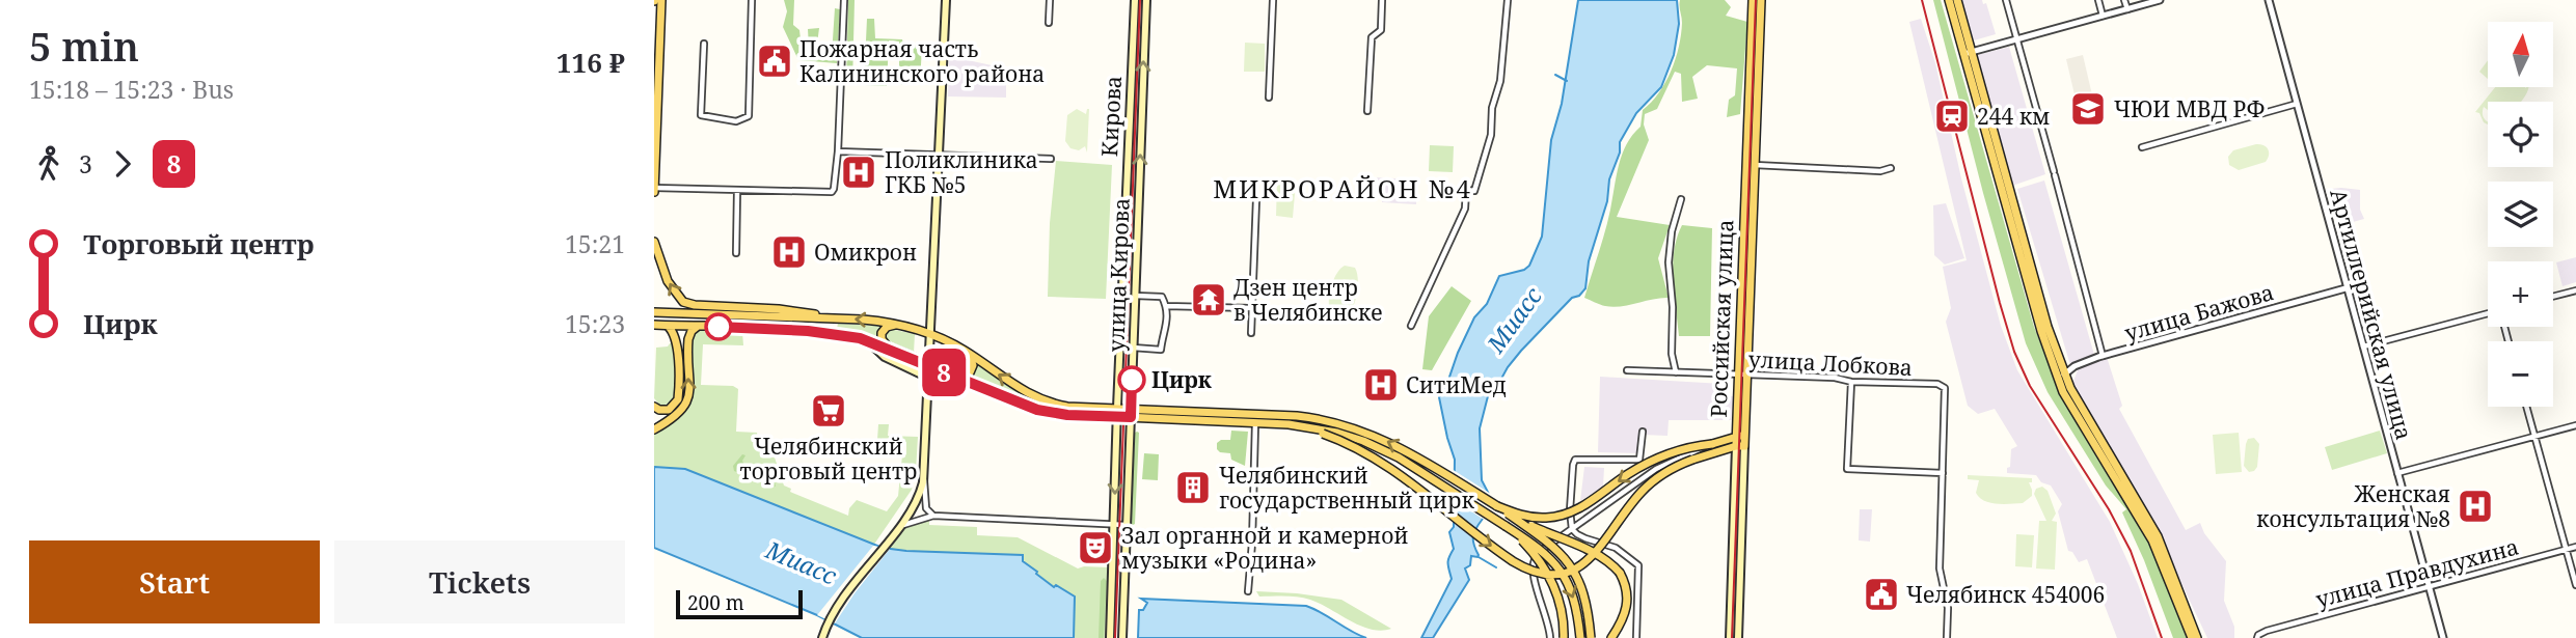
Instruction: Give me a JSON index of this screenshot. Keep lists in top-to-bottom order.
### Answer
{
  "streets": {
    "main road": ["Кирова", "улица Кирова", "Российская улица"],
    "street": [
      "улица Бажова",
      "Артиллерийская улица",
      "улица Лобкова",
      "улица Правдухина"
    ]
  },
  "crossings": [
    ["улица Бажова", "Артиллерийская улица"],
    ["Артиллерийская улица", "улица Правдухина"],
    ["Российская улица", "улица Лобкова"]
  ],
  "one_way": ["улица Кирова"],
  "districts": ["МИКРОРАЙОН №4"],
  "water": ["Миасс"],
  "places": {
    "public building": ["Пожарная часть Калининского района", "Челябинск 454006"],
    "school or university": ["ЧЮИ МВД РФ"],
    "station": ["244 км"],
    "hospital": [
      "Поликлиника ГКБ №5",
      "Омикрон",
      "СитиМед",
      "Женская консультация №8"
    ],
    "temple": ["Дзен центр в Челябинске"],
    "other": ["Цирк"],
    "supermarket": ["Челябинский торговый центр"],
    "building": ["Челябинский государственный цирк"],
    "theatre": ["Зал органной и камерной музыки «Родина»"]
  },
  "lines": ["bus line 8"],
  "scale_bar": "200 m",
  "north": "top",
  "page": {
    "heading": ["5 min", "15:18 – 15:23 · Bus", "116 ₽"],
    "on_map": "8",
    "map_buttons": ["+", "−"],
    "legs": ["3", "8"],
    "list": [
      {
        "name": "Торговый центр",
        "value": "15:21"
      },
      {
        "name": "Цирк",
        "value": "15:23"
      }
    ],
    "buttons": ["Start", "Tickets"],
    "scale": "200 m"
  }
}
